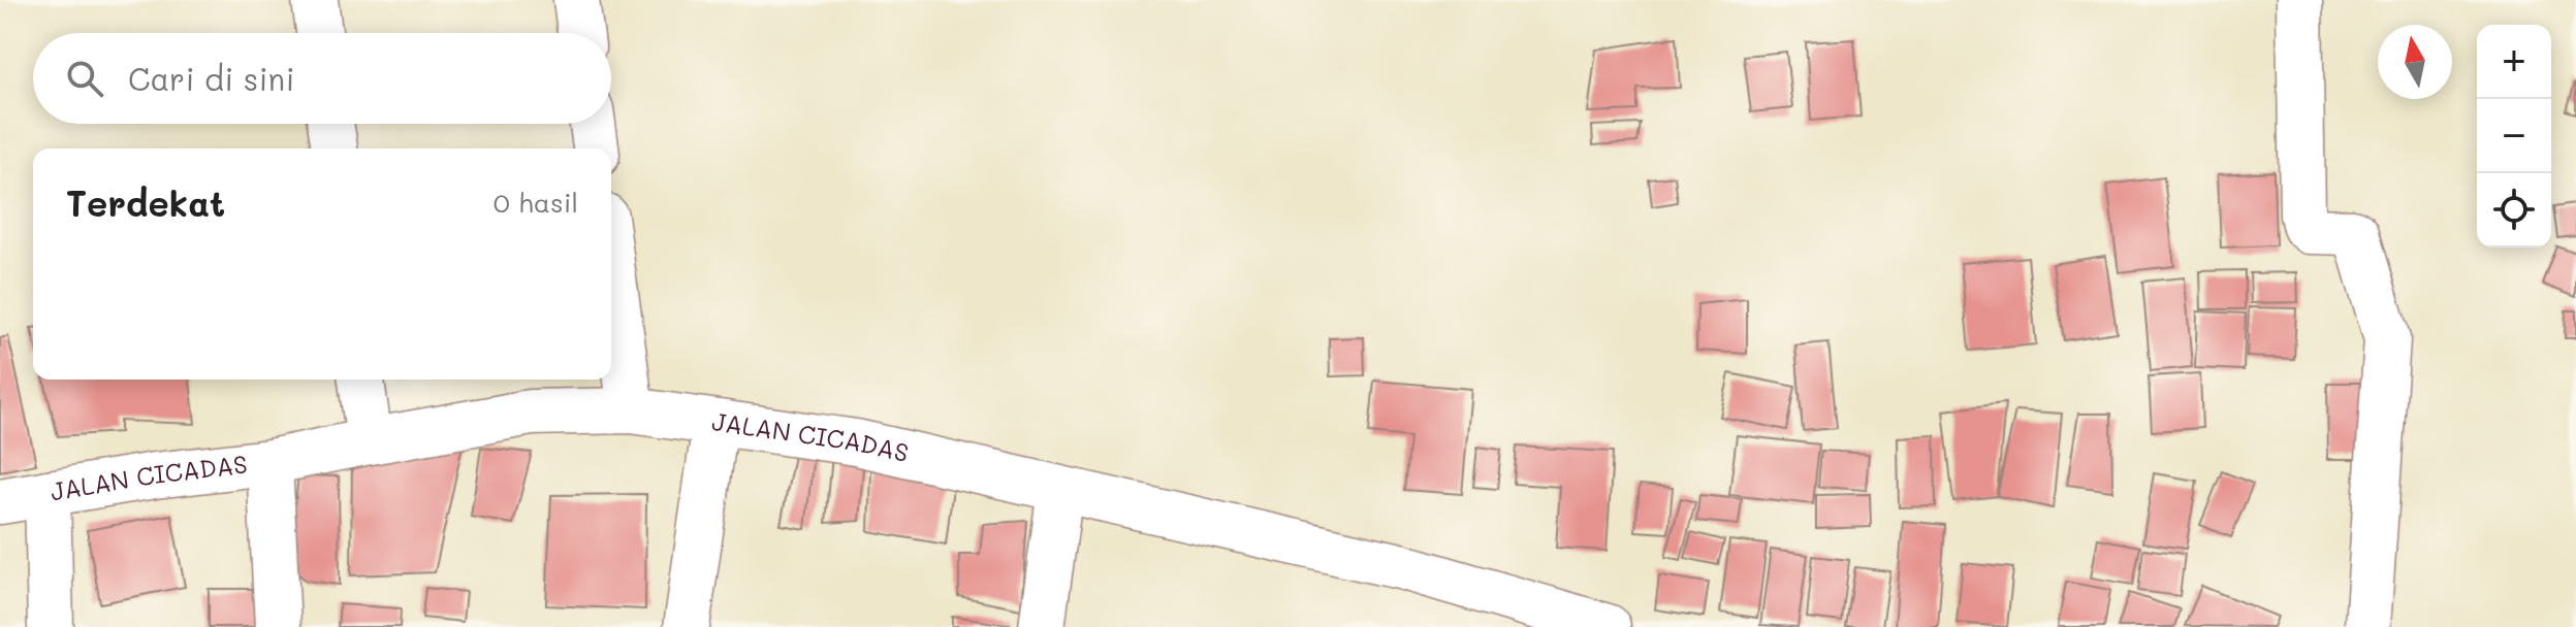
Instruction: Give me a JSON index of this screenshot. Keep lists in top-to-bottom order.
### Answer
{
  "streets": {
    "street": ["JALAN CICADAS"]
  },
  "north": "top",
  "page": {
    "map_buttons": ["+", "−"],
    "search": "Cari di sini",
    "heading": ["Terdekat", "0 hasil"]
  }
}
